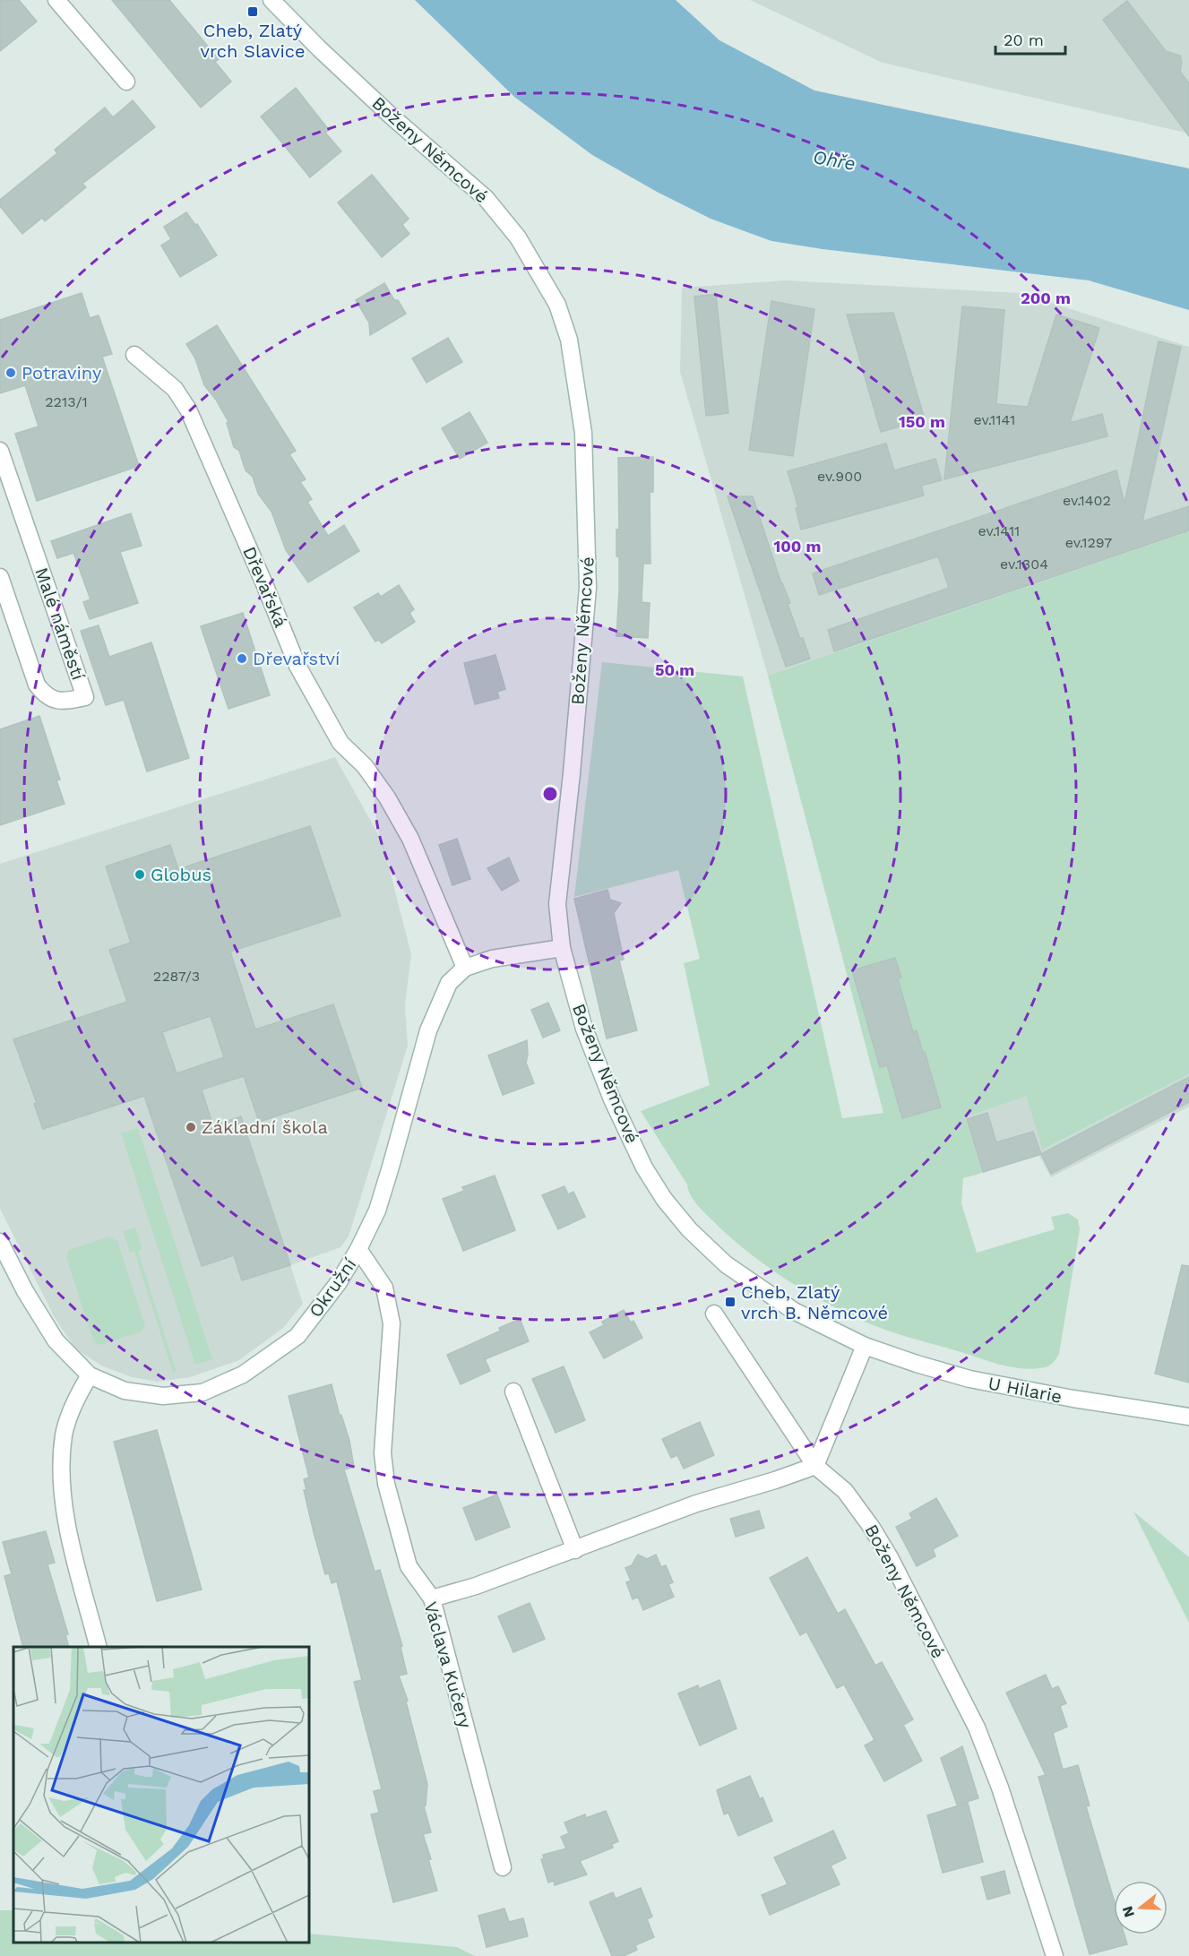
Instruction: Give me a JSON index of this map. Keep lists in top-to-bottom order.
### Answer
{
  "streets": {
    "street": [
      "Boženy Němcové",
      "Dřevařská",
      "Malé náměstí",
      "Okružní",
      "U Hilarie",
      "Václava Kučery"
    ]
  },
  "crossings": [
    ["Boženy Němcové", "Okružní"],
    ["Boženy Němcové", "U Hilarie"],
    ["Dřevařská", "Okružní"],
    ["Okružní", "Václava Kučery"]
  ],
  "water": ["Ohře"],
  "places": {
    "transit": ["Cheb, Zlatý vrch Slavice", "Cheb, Zlatý vrch B. Němcové"],
    "other": [
      "Potraviny",
      "Dřevařství",
      "Globus",
      "Základní škola"
    ]
  },
  "house_numbers": [
    "2213/1",
    "ev.1141",
    "ev.900",
    "ev.1402",
    "ev.1411",
    "ev.1297",
    "ev.1304",
    "2287/3"
  ],
  "scale_bar": "20 m",
  "north": "left",
  "rings": [
    "200 m",
    "150 m",
    "100 m",
    "50 m"
  ]
}
